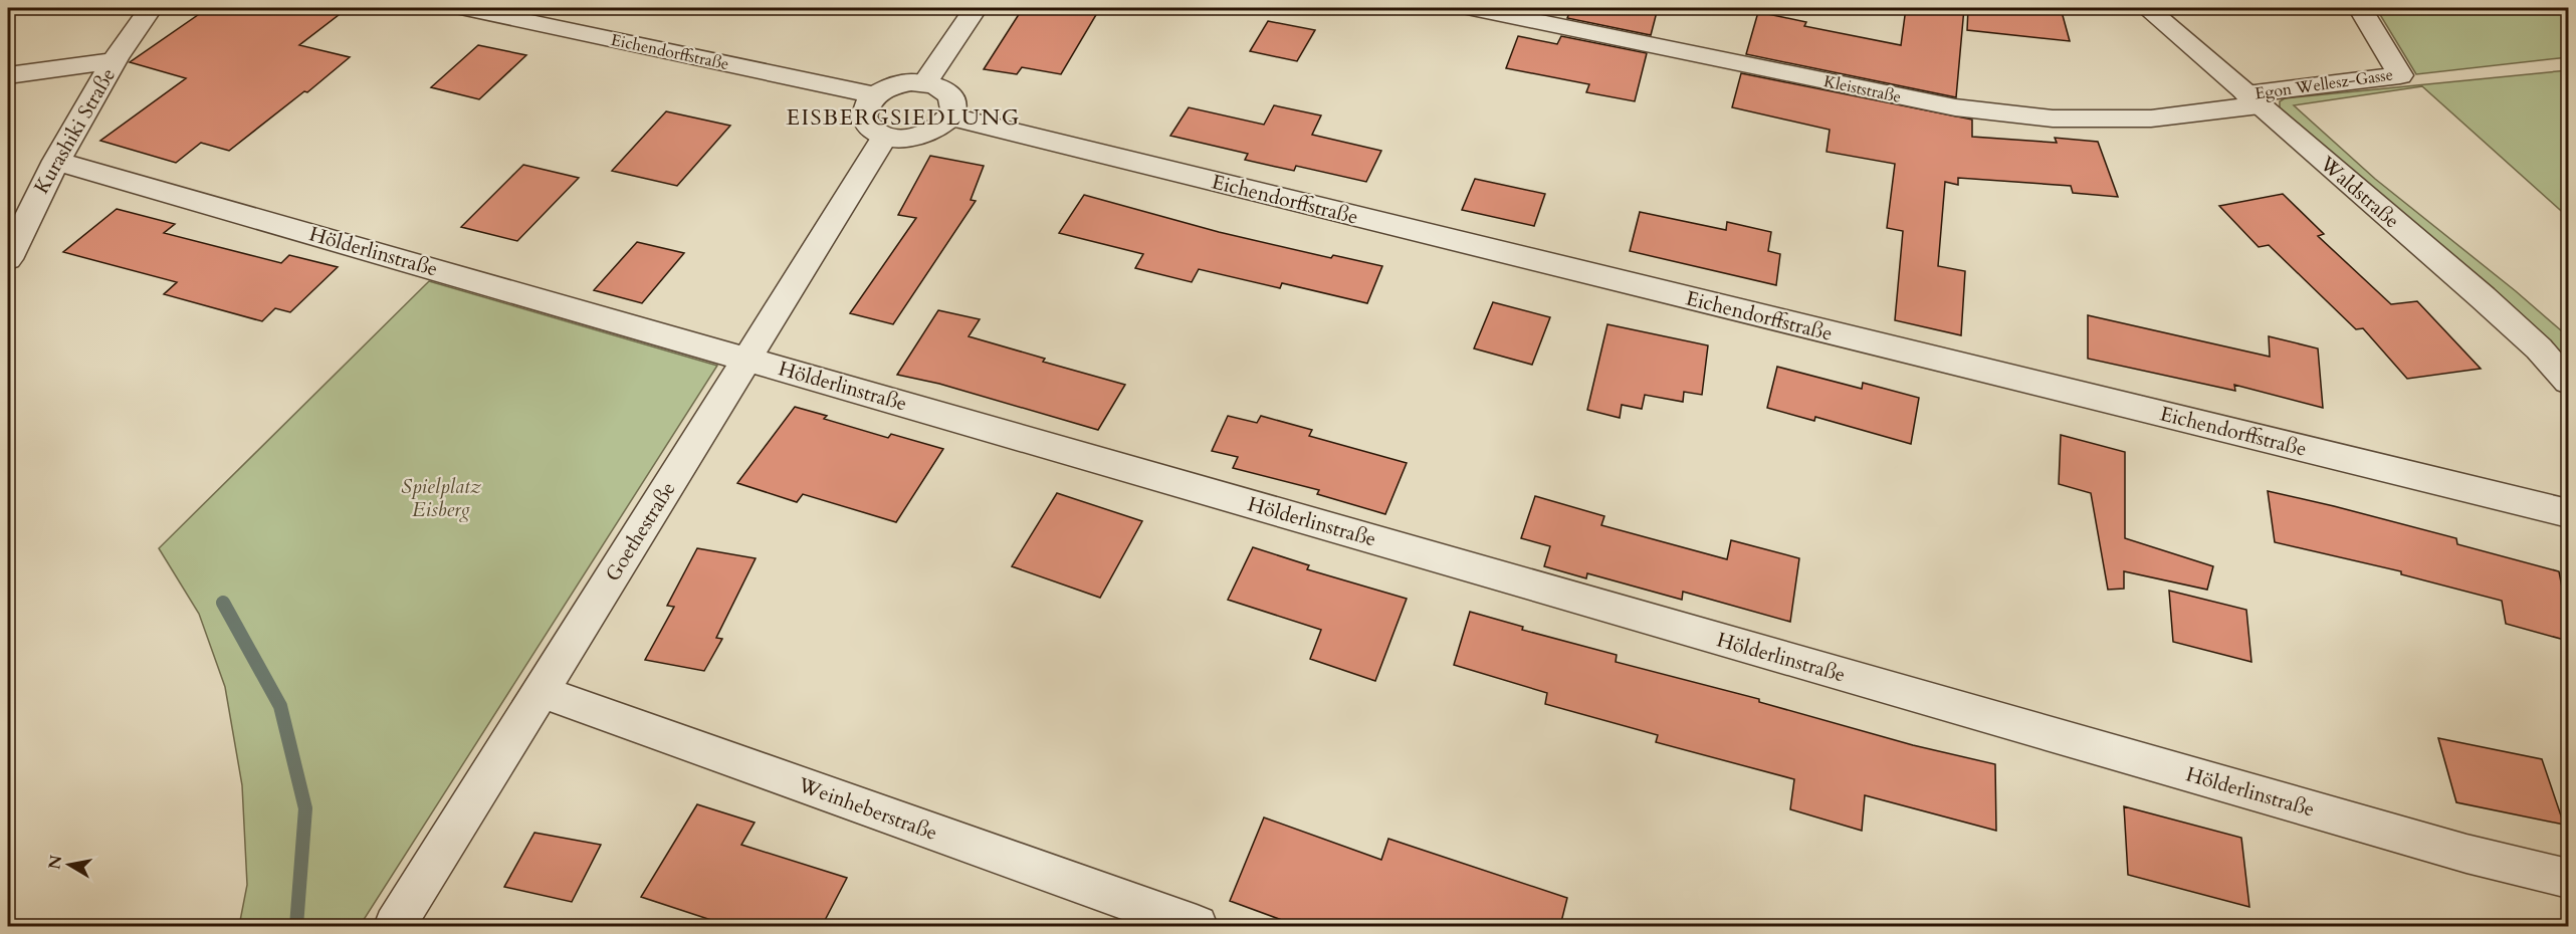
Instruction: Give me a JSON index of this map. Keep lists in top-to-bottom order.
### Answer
{
  "streets": {
    "street": [
      "Eichendorffstraße",
      "Egon Wellesz-Gasse",
      "Kleiststraße",
      "Kurashiki Straße",
      "Waldstraße",
      "Hölderlinstraße",
      "Goethestraße",
      "Weinheberstraße"
    ]
  },
  "crossings": [
    ["Eichendorffstraße", "Goethestraße"],
    ["Egon Wellesz-Gasse", "Kleiststraße"],
    ["Egon Wellesz-Gasse", "Waldstraße"],
    ["Kleiststraße", "Waldstraße"],
    ["Kurashiki Straße", "Hölderlinstraße"],
    ["Hölderlinstraße", "Goethestraße"],
    ["Goethestraße", "Weinheberstraße"]
  ],
  "districts": ["EISBERGSIEDLUNG"],
  "parks": ["Spielplatz Eisberg"],
  "north": "left"
}
